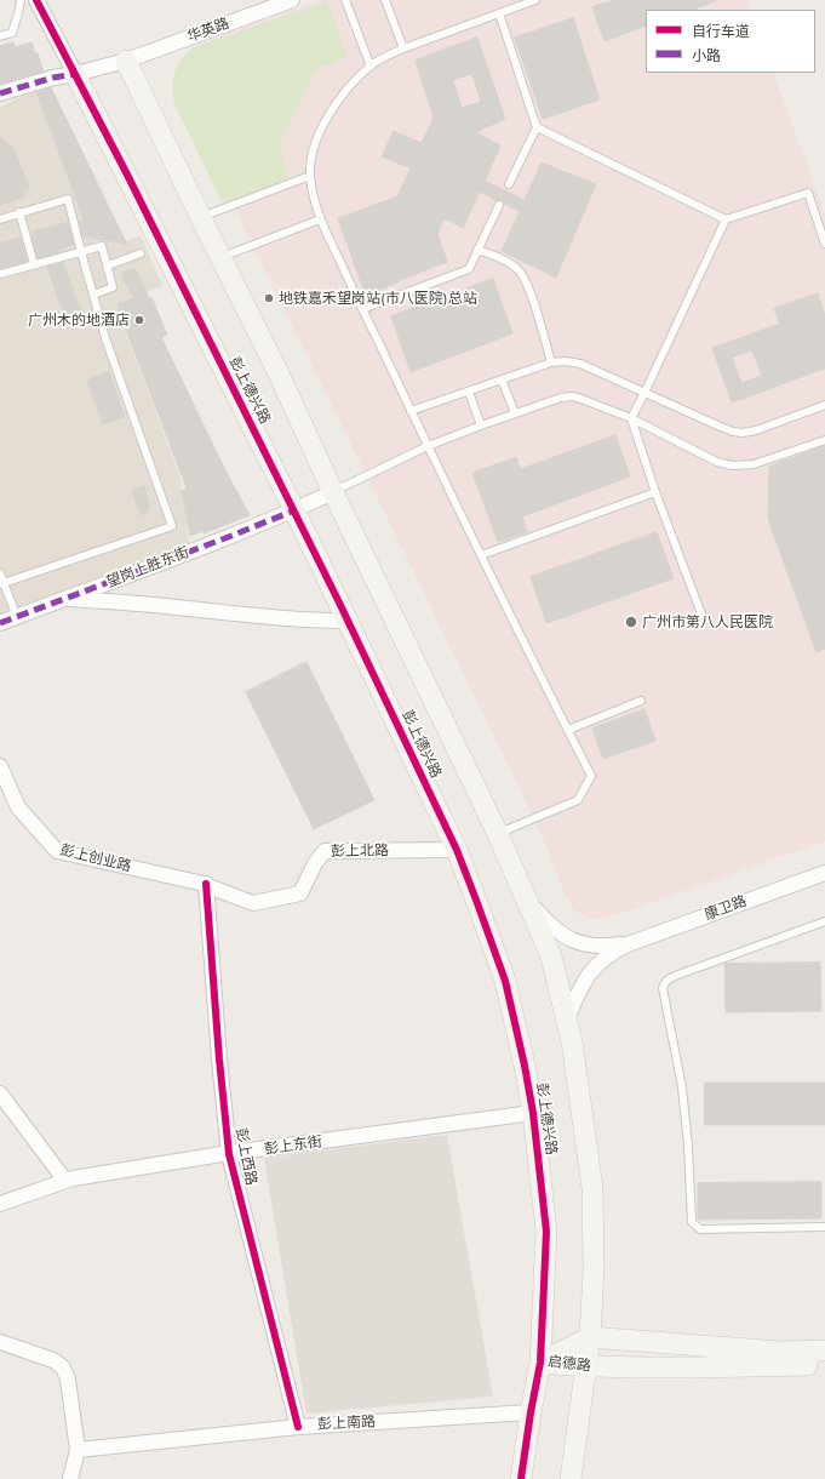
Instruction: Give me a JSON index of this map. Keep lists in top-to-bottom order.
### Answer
{
  "streets": {
    "street": [
      "华英路",
      "彭上德兴路",
      "望岗上胜东街",
      "彭上北路",
      "彭上创业路",
      "康卫路",
      "彭上东街",
      "彭上西路",
      "启德路",
      "彭上南路"
    ]
  },
  "crossings": [
    ["华英路", "彭上德兴路"],
    ["彭上德兴路", "望岗上胜东街"],
    ["彭上德兴路", "彭上北路"],
    ["彭上德兴路", "彭上东街"],
    ["彭上德兴路", "启德路"],
    ["彭上德兴路", "彭上南路"],
    ["彭上北路", "彭上创业路"],
    ["彭上北路", "彭上西路"],
    ["彭上创业路", "彭上西路"],
    ["彭上东街", "彭上西路"],
    ["彭上西路", "彭上南路"]
  ],
  "places": ["地铁嘉禾望岗站(市八医院)总站", "广州木的地酒店", "广州市第八人民医院"],
  "legend": ["自行车道", "小路"]
}
